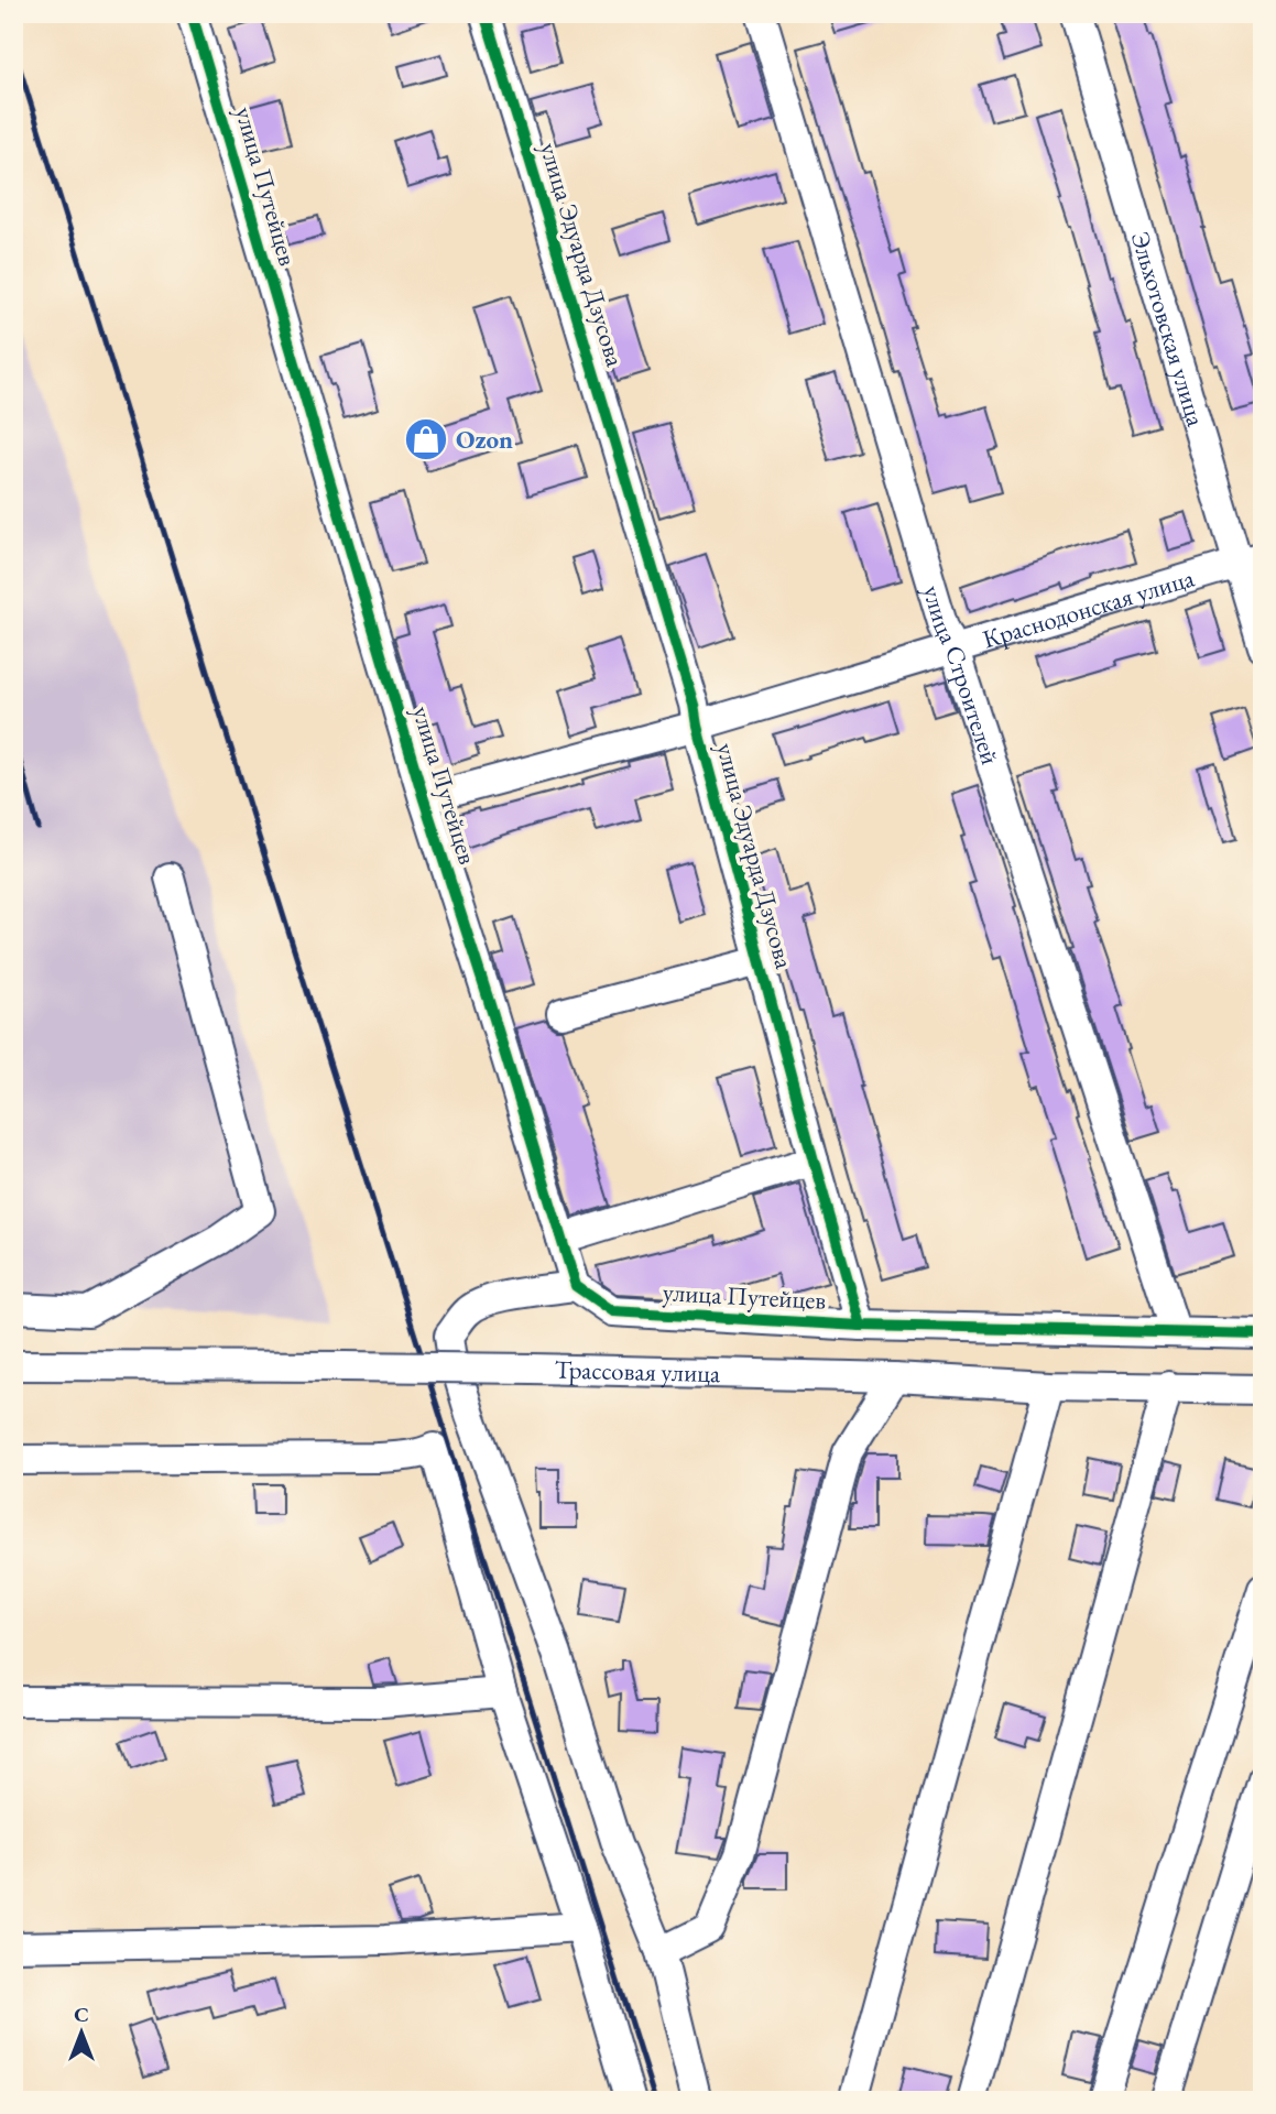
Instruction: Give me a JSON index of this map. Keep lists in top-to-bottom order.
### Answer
{
  "streets": {
    "street": [
      "улица Путейцев",
      "улица Эдуарда Дзусова",
      "Эльхотовская улица",
      "Краснодонская улица",
      "улица Строителей",
      "Трассовая улица"
    ]
  },
  "crossings": [
    ["улица Путейцев", "улица Эдуарда Дзусова"],
    ["улица Путейцев", "Краснодонская улица"],
    ["улица Эдуарда Дзусова", "Краснодонская улица"],
    ["Эльхотовская улица", "Краснодонская улица"],
    ["Краснодонская улица", "улица Строителей"]
  ],
  "places": {
    "shop": ["Ozon"]
  },
  "north": "top"
}
